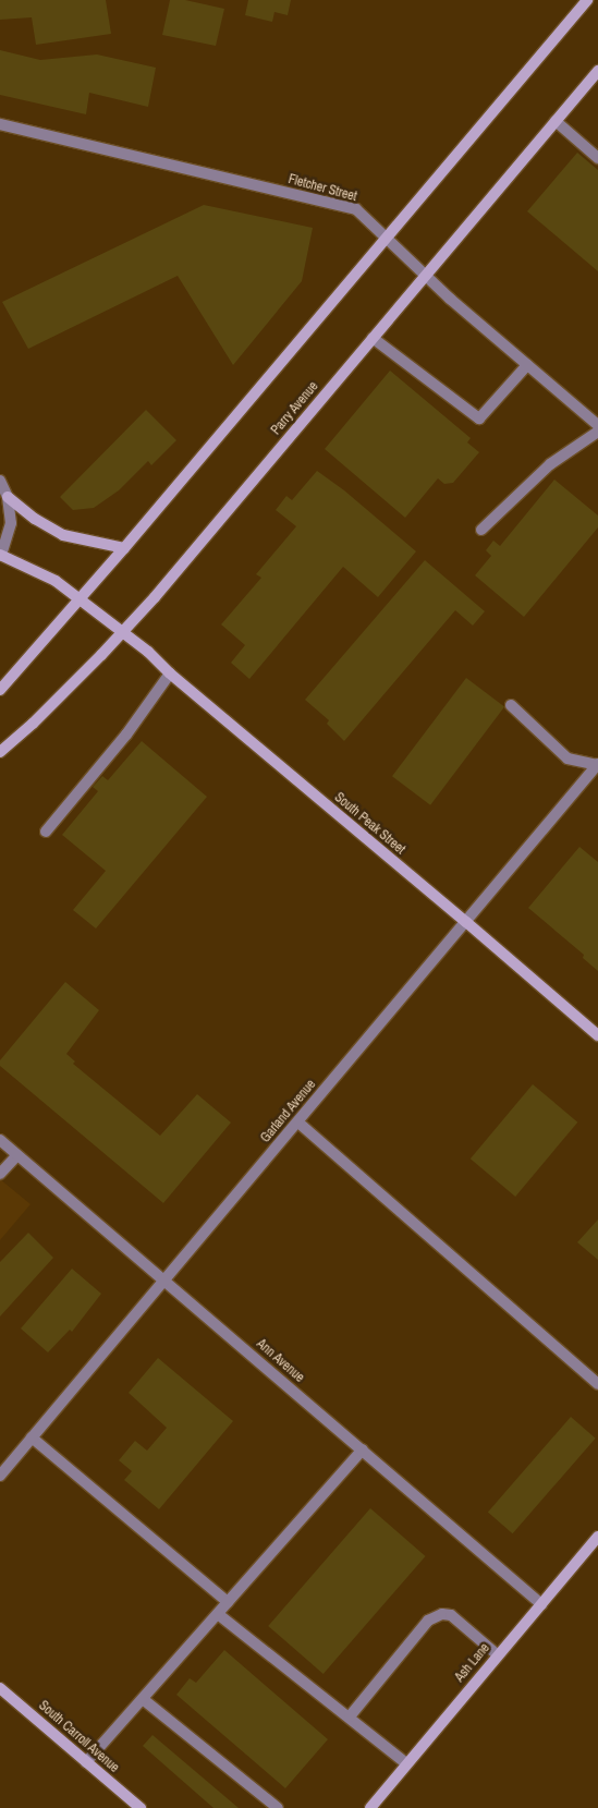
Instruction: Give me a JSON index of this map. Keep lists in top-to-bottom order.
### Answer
{
  "streets": {
    "main road": [
      "Parry Avenue",
      "South Peak Street",
      "Ash Lane",
      "South Carroll Avenue"
    ],
    "street": ["Fletcher Street", "Garland Avenue", "Ann Avenue"]
  },
  "crossings": [
    ["Fletcher Street", "Parry Avenue"],
    ["Parry Avenue", "South Peak Street"],
    ["South Peak Street", "Garland Avenue"],
    ["Garland Avenue", "Ann Avenue"],
    ["Ann Avenue", "Ash Lane"]
  ]
}
